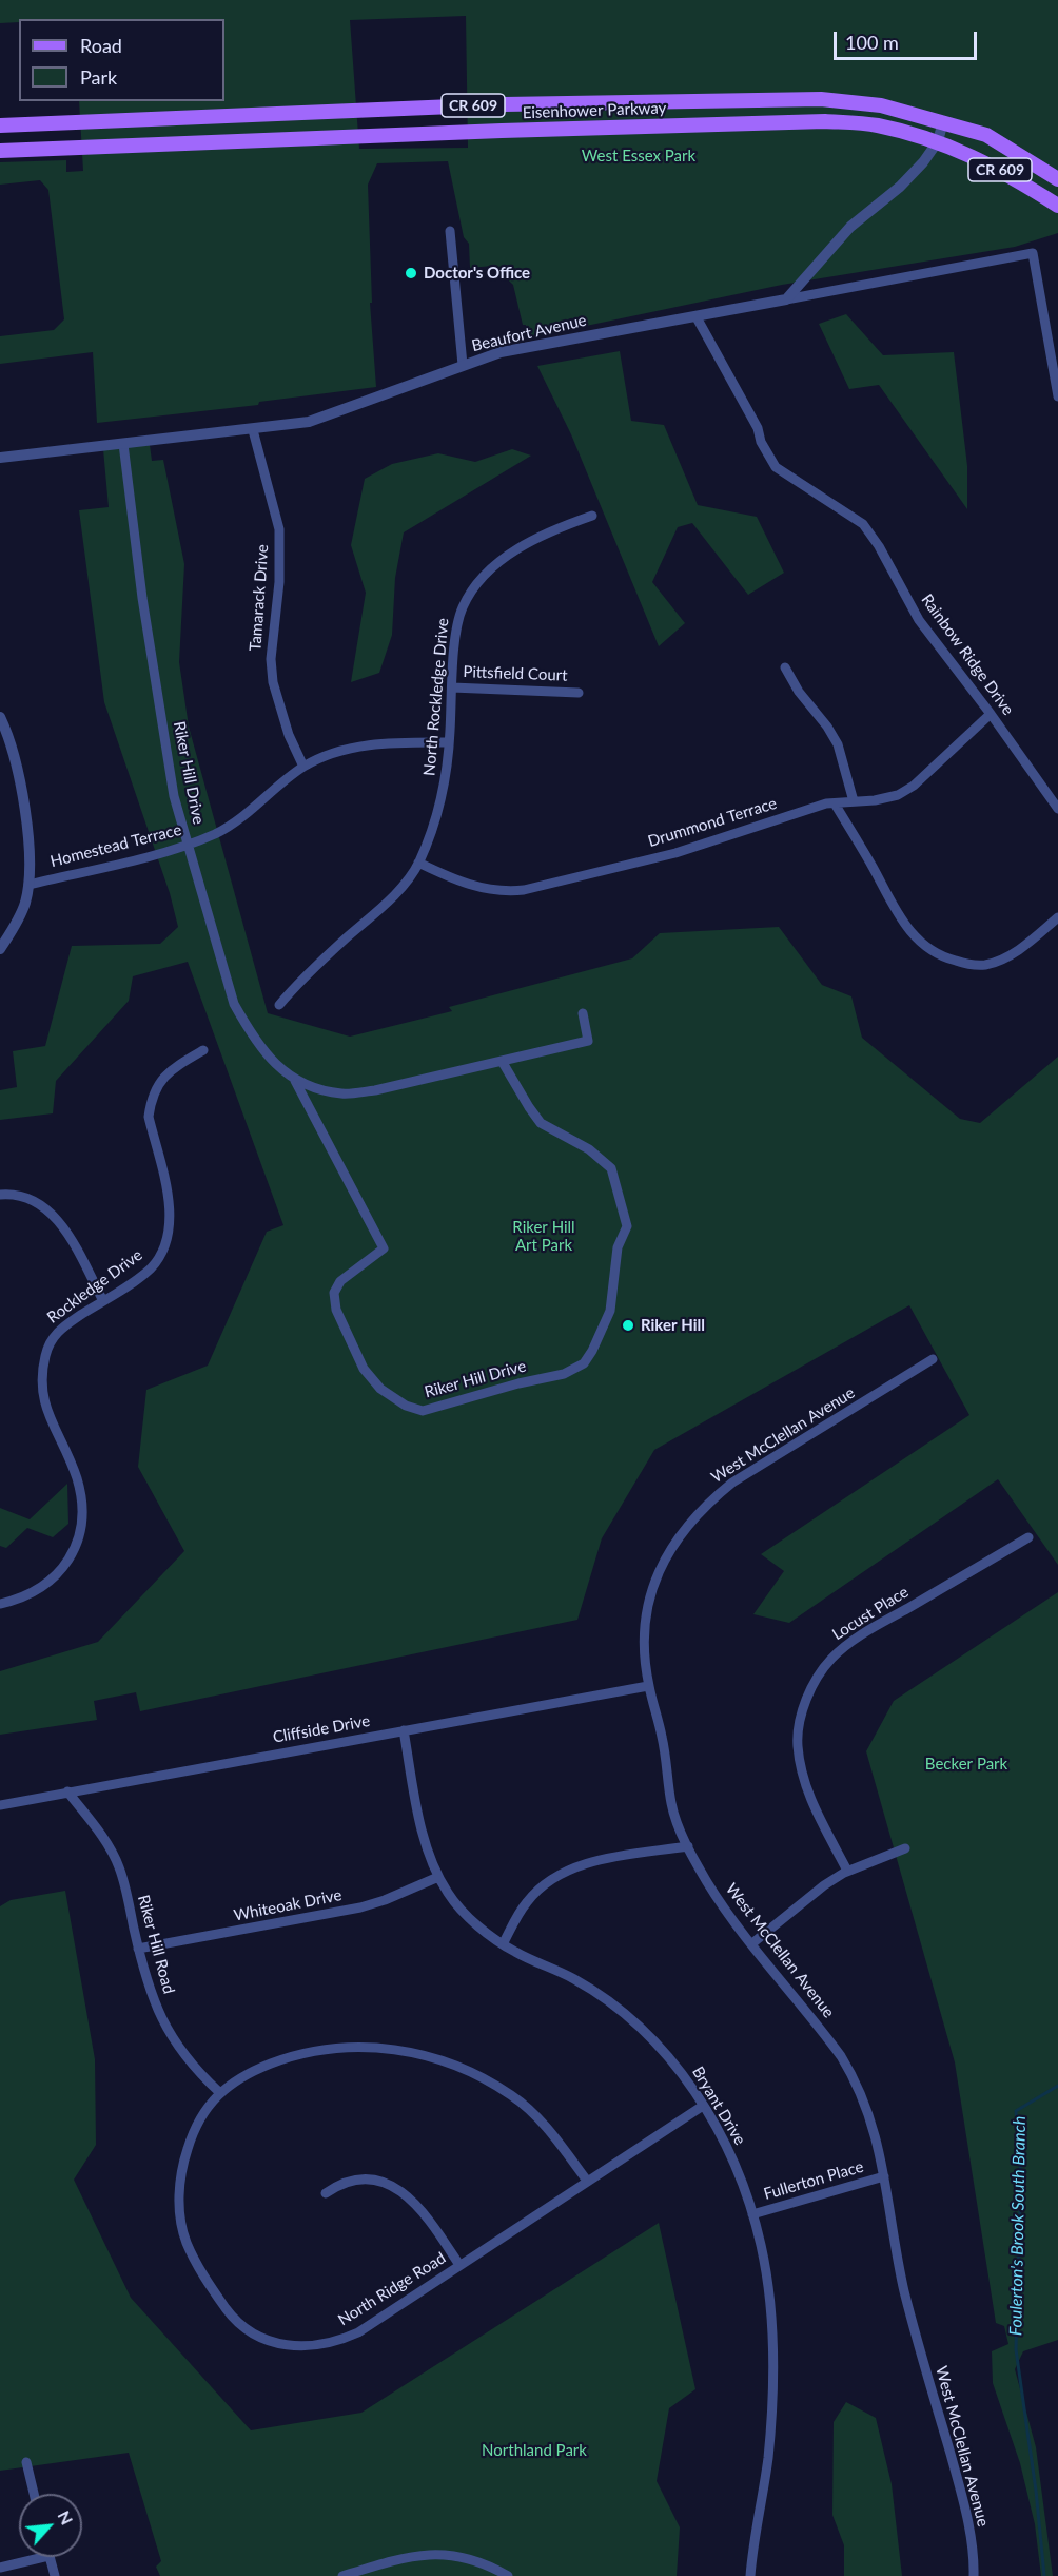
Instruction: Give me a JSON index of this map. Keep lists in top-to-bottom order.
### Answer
{
  "streets": {
    "main road": ["CR 609", "Eisenhower Parkway"],
    "street": [
      "Beaufort Avenue",
      "Tamarack Drive",
      "Rainbow Ridge Drive",
      "Pittsfield Court",
      "North Rockledge Drive",
      "Riker Hill Drive",
      "Drummond Terrace",
      "Homestead Terrace",
      "Rockledge Drive",
      "West McClellan Avenue",
      "Locust Place",
      "Cliffside Drive",
      "Whiteoak Drive",
      "Riker Hill Road",
      "Bryant Drive",
      "Fullerton Place",
      "North Ridge Road"
    ]
  },
  "crossings": [
    ["Beaufort Avenue", "Tamarack Drive"],
    ["Beaufort Avenue", "Rainbow Ridge Drive"],
    ["Beaufort Avenue", "Riker Hill Drive"],
    ["Tamarack Drive", "Homestead Terrace"],
    ["Rainbow Ridge Drive", "Drummond Terrace"],
    ["Pittsfield Court", "North Rockledge Drive"],
    ["North Rockledge Drive", "Drummond Terrace"],
    ["North Rockledge Drive", "Homestead Terrace"],
    ["Riker Hill Drive", "Homestead Terrace"],
    ["West McClellan Avenue", "Cliffside Drive"],
    ["West McClellan Avenue", "Fullerton Place"],
    ["Cliffside Drive", "Riker Hill Road"],
    ["Cliffside Drive", "Bryant Drive"],
    ["Whiteoak Drive", "Riker Hill Road"],
    ["Whiteoak Drive", "Bryant Drive"],
    ["Riker Hill Road", "North Ridge Road"],
    ["Bryant Drive", "Fullerton Place"],
    ["Bryant Drive", "North Ridge Road"]
  ],
  "water": ["Foulerton's Brook South Branch"],
  "parks": [
    "West Essex Park",
    "Riker Hill Art Park",
    "Becker Park",
    "Northland Park"
  ],
  "places": ["Doctor's Office", "Riker Hill"],
  "legend": ["Road", "Park"],
  "scale_bar": "100 m",
  "north": "top right"
}
